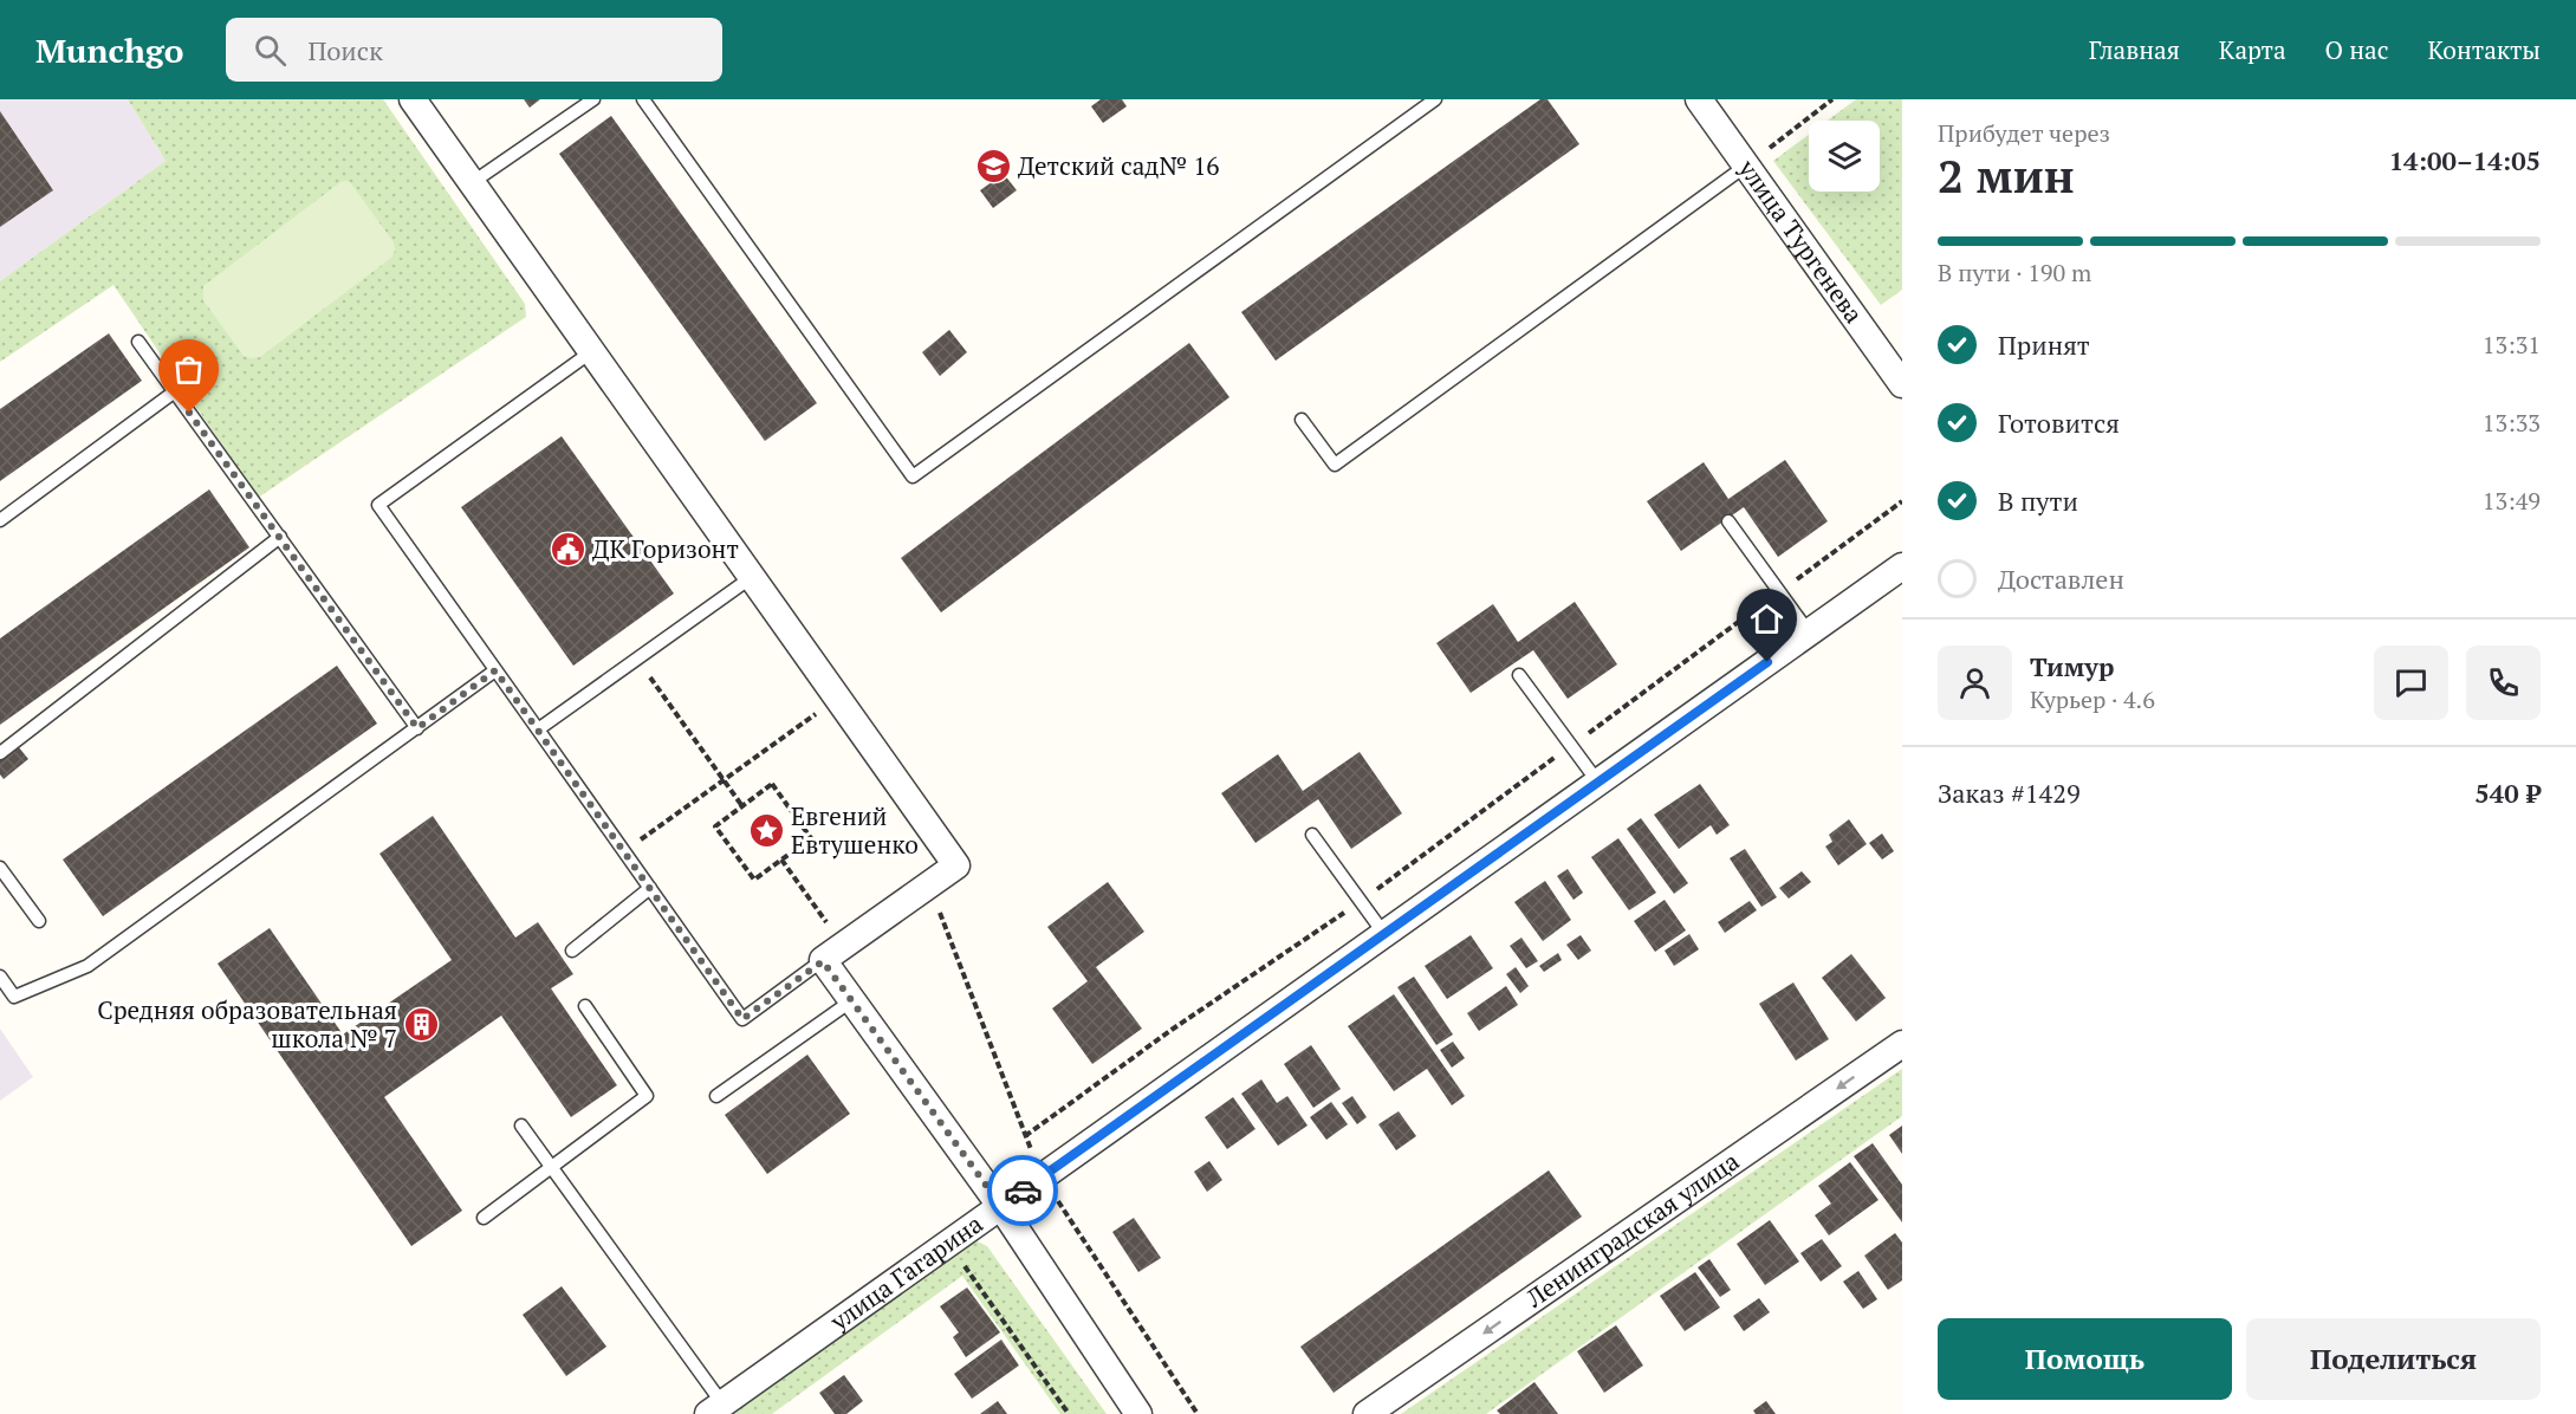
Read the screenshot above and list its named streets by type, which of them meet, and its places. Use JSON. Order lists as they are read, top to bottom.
{
  "streets": {
    "street": ["улица Тургенева", "Ленинградская улица", "улица Гагарина"]
  },
  "one_way": ["Ленинградская улица"],
  "places": {
    "school or university": ["Детский сад№ 16"],
    "public building": ["ДК Горизонт"],
    "place": ["Евгений Евтушенко"],
    "building": ["Средняя образовательная школа № 7"]
  },
  "page": {
    "header": "Munchgo",
    "search": "Поиск",
    "nav": [
      "Главная",
      "Карта",
      "О нас",
      "Контакты"
    ],
    "heading": ["2 мин", "Прибудет через", "14:00–14:05"],
    "panel": [
      "Тимур",
      "Курьер · 4.6",
      "Заказ #1429",
      "540 ₽"
    ],
    "bar": "В пути · 190 m",
    "list": [
      ["Принят", "13:31"],
      ["Готовится", "13:33"],
      ["В пути", "13:49"],
      "Доставлен"
    ],
    "buttons": ["Помощь", "Поделиться"]
  }
}
